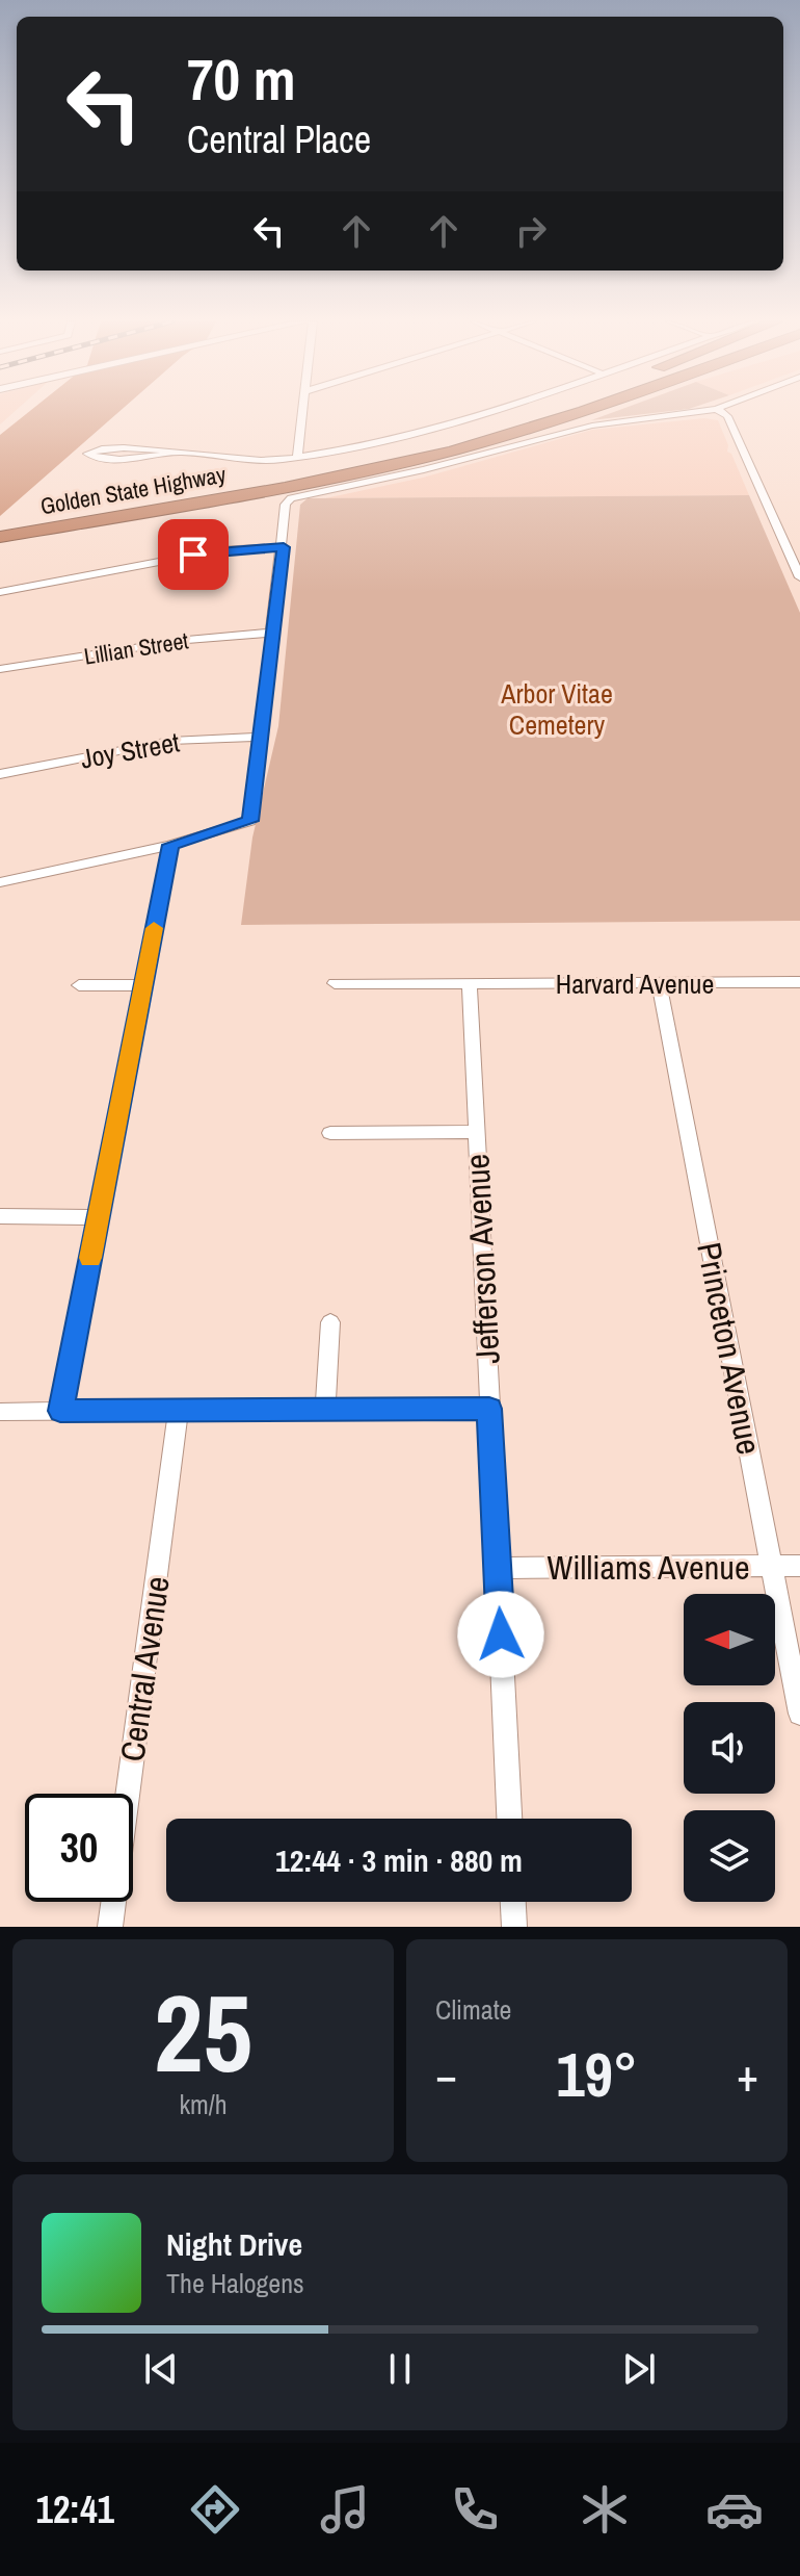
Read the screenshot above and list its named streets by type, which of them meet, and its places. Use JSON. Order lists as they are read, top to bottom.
{
  "streets": {
    "highway": ["Golden State Highway"],
    "street": [
      "Lillian Street",
      "Joy Street",
      "Harvard Avenue",
      "Jefferson Avenue",
      "Princeton Avenue",
      "Williams Avenue",
      "Central Avenue"
    ]
  },
  "crossings": [
    ["Harvard Avenue", "Jefferson Avenue"],
    ["Harvard Avenue", "Princeton Avenue"],
    ["Jefferson Avenue", "Williams Avenue"],
    ["Princeton Avenue", "Williams Avenue"]
  ],
  "parks": ["Arbor Vitae Cemetery"],
  "north": "left",
  "page": {
    "turn": ["70 m", "Central Place"],
    "limit": "30",
    "trip": "12:44 · 3 min · 880 m",
    "tile": [
      ["25", "km/h"],
      "Climate"
    ],
    "heat": ["−", "19°", "+"],
    "song": ["Night Drive", "The Halogens"],
    "tabs": "12:41"
  }
}
